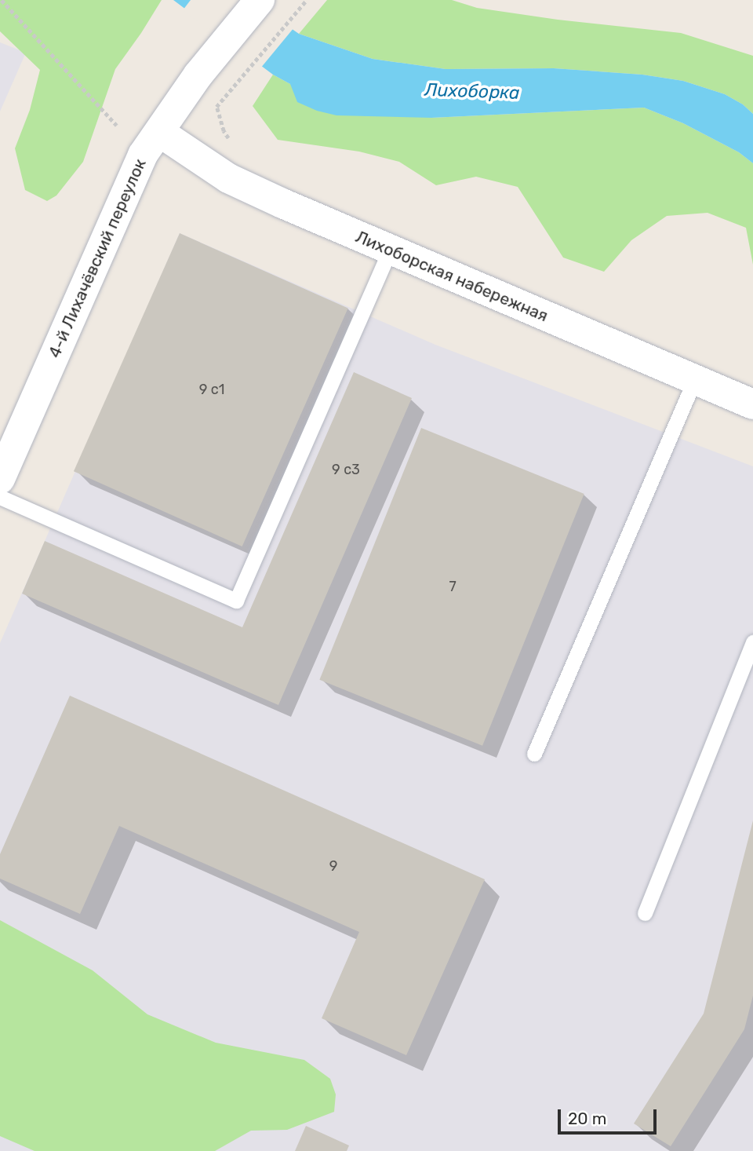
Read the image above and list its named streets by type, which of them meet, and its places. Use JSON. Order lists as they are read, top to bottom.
{
  "streets": {
    "street": ["4-й Лихачёвский переулок", "Лихоборская набережная"]
  },
  "crossings": [
    ["4-й Лихачёвский переулок", "Лихоборская набережная"]
  ],
  "water": ["Лихоборка"],
  "house_numbers": [
    "9 с1",
    "9 с3",
    "7",
    "9"
  ],
  "scale_bar": "20 m"
}
